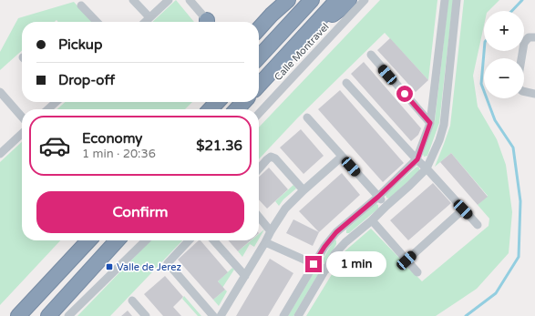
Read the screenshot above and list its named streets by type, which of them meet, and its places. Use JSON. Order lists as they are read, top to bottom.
{
  "streets": {
    "street": ["Calle Montravel"]
  },
  "places": {
    "transit": ["Valle de Jerez"]
  },
  "page": {
    "map_buttons": ["+", "−"],
    "banner": ["Pickup", "Drop-off"],
    "list": [
      {
        "name": "Economy",
        "note": "1 min · 20:36",
        "value": "$21.36"
      }
    ],
    "buttons": "Confirm",
    "bubble": "1 min"
  }
}
